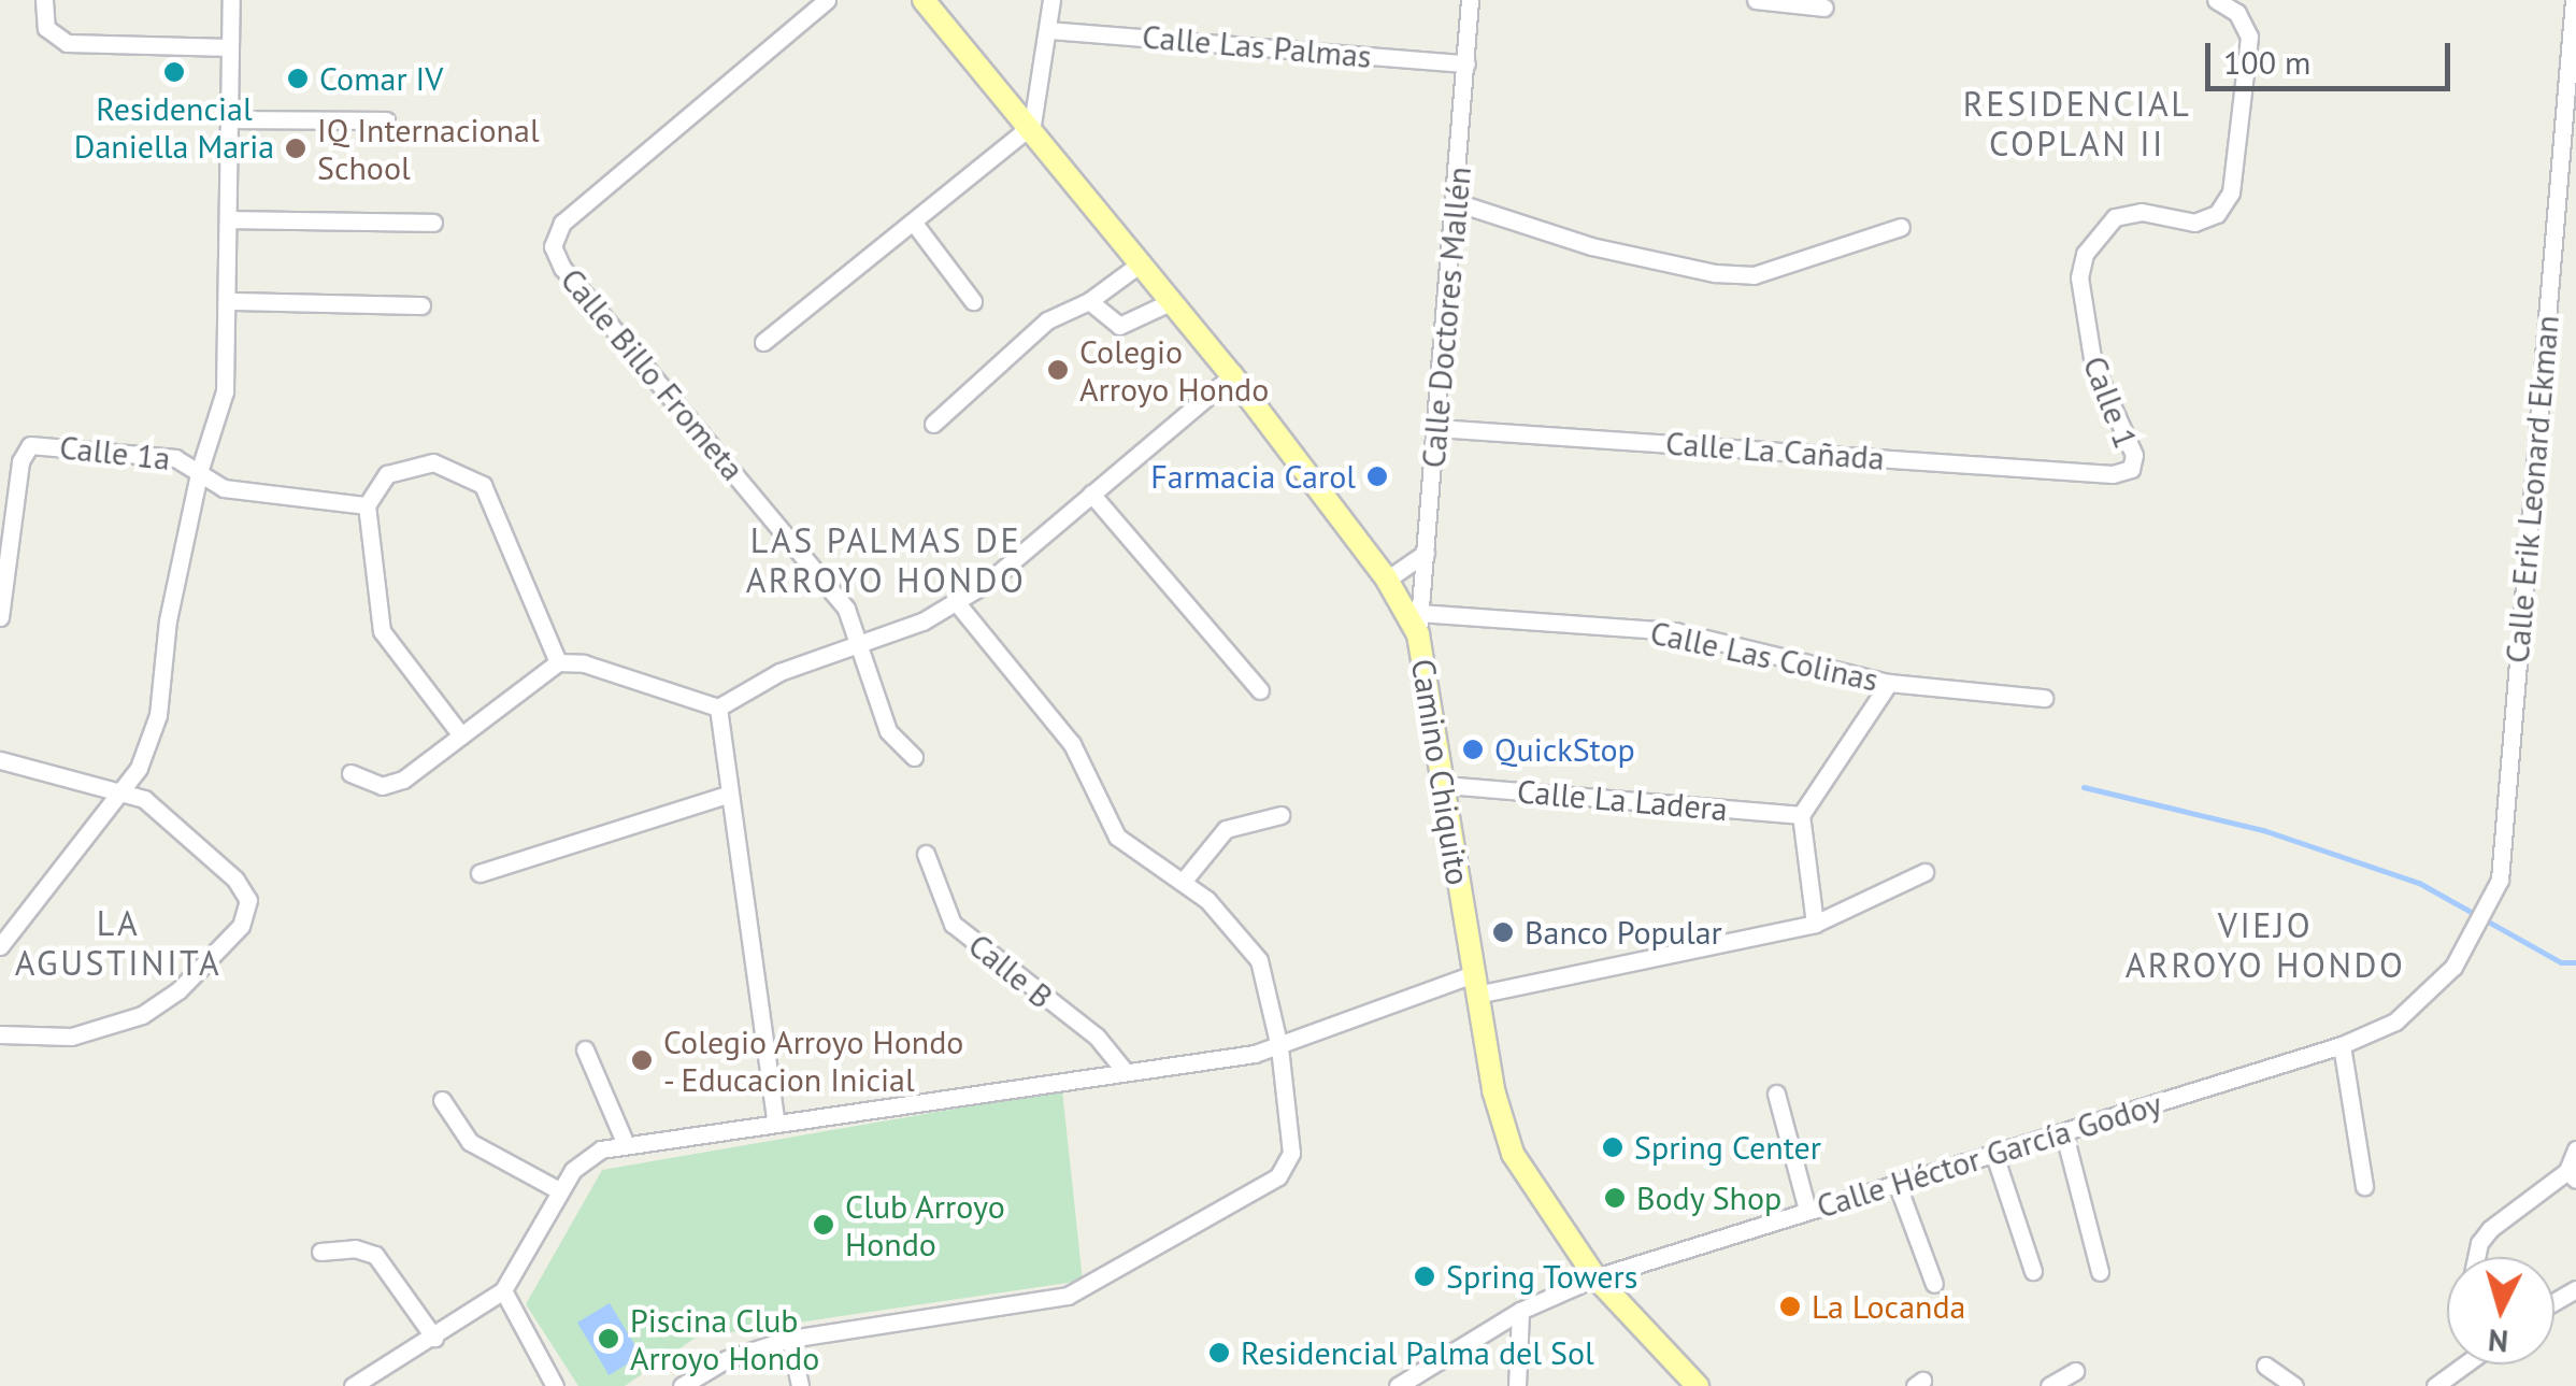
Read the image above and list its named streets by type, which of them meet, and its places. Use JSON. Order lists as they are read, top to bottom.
{
  "streets": {
    "main road": ["Camino Chiquito"],
    "street": [
      "Calle Las Palmas",
      "Calle Doctores Mallén",
      "Calle Billo Frometa",
      "Calle 1",
      "Calle La Cañada",
      "Calle 1a",
      "Calle Erik Leonard Ekman",
      "Calle Las Colinas",
      "Calle La Ladera",
      "Calle B",
      "Calle Héctor García Godoy"
    ]
  },
  "crossings": [
    ["Calle Las Palmas", "Calle Doctores Mallén"],
    ["Calle Doctores Mallén", "Calle La Cañada"],
    ["Calle Doctores Mallén", "Calle Las Colinas"],
    ["Calle Doctores Mallén", "Camino Chiquito"],
    ["Calle 1", "Calle La Cañada"],
    ["Calle Erik Leonard Ekman", "Calle Héctor García Godoy"],
    ["Calle Las Colinas", "Camino Chiquito"],
    ["Camino Chiquito", "Calle La Ladera"],
    ["Camino Chiquito", "Calle Héctor García Godoy"]
  ],
  "districts": [
    "RESIDENCIAL COPLAN II",
    "LAS PALMAS DE ARROYO HONDO",
    "LA AGUSTINITA",
    "VIEJO ARROYO HONDO"
  ],
  "places": [
    "Residencial Daniella Maria",
    "Comar IV",
    "IQ Internacional School",
    "Colegio Arroyo Hondo",
    "Farmacia Carol",
    "QuickStop",
    "Banco Popular",
    "Colegio Arroyo Hondo - Educacion Inicial",
    "Spring Center",
    "Body Shop",
    "Club Arroyo Hondo",
    "Spring Towers",
    "La Locanda",
    "Piscina Club Arroyo Hondo",
    "Residencial Palma del Sol"
  ],
  "scale_bar": "100 m",
  "north": "bottom"
}
